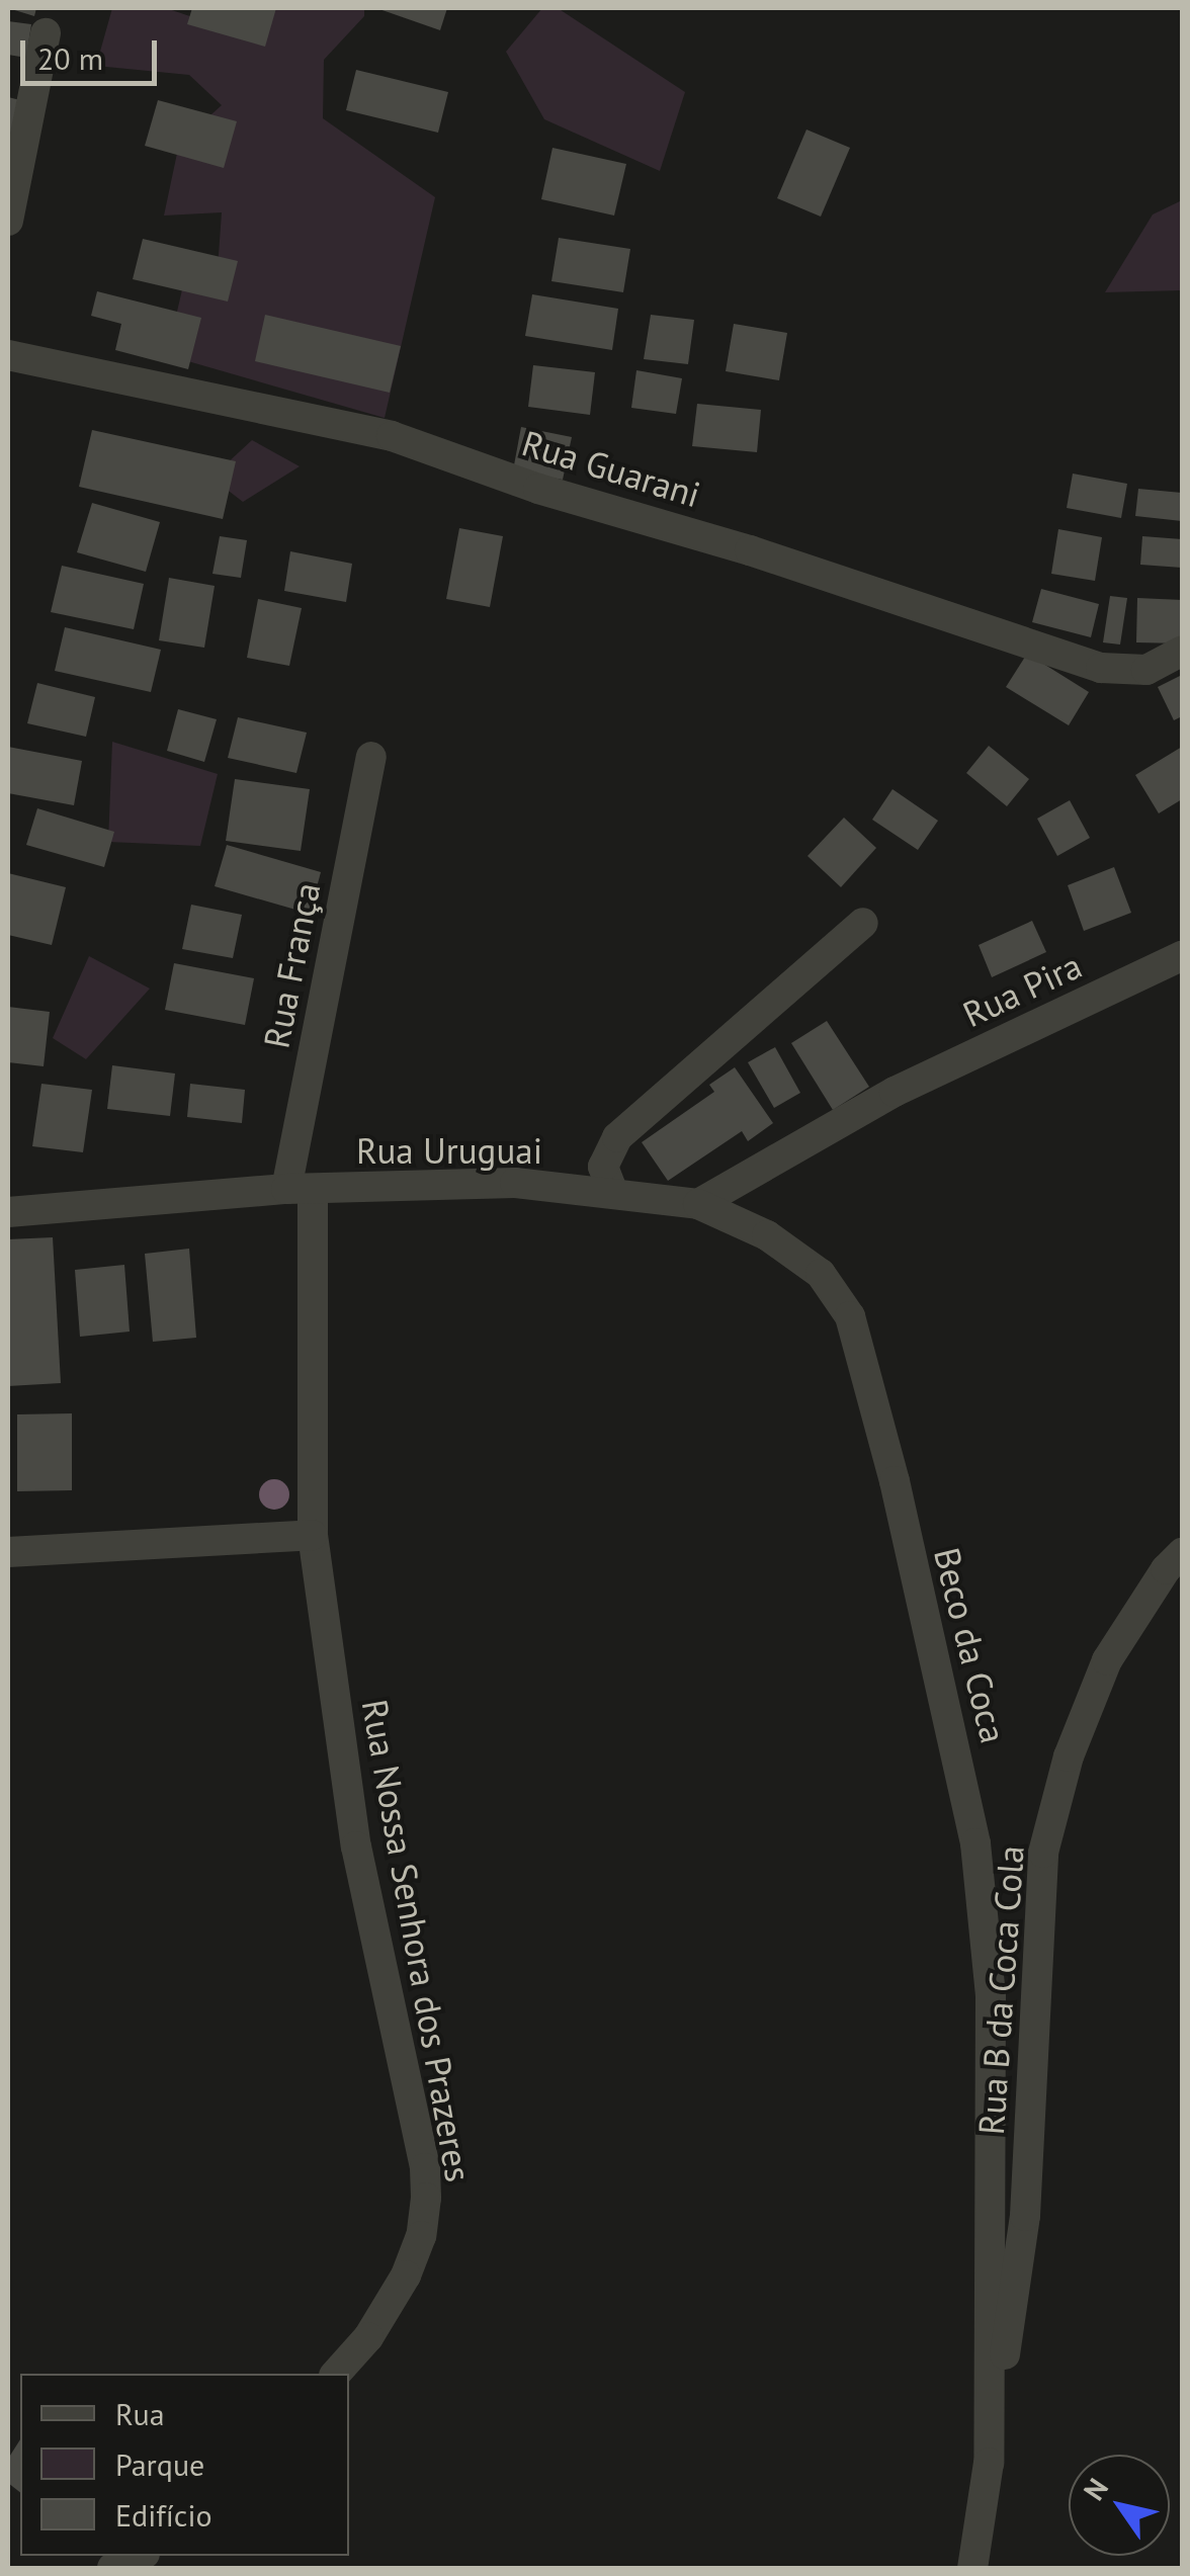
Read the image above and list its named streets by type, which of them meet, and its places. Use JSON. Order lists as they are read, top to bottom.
{
  "streets": {
    "street": [
      "Rua Guarani",
      "Rua França",
      "Rua Pira",
      "Rua Uruguai",
      "Beco da Coca",
      "Rua Nossa Senhora dos Prazeres",
      "Rua B da Coca Cola"
    ]
  },
  "crossings": [
    ["Rua França", "Rua Uruguai"],
    ["Rua França", "Rua Nossa Senhora dos Prazeres"],
    ["Rua Pira", "Rua Uruguai"],
    ["Rua Uruguai", "Beco da Coca"],
    ["Rua Uruguai", "Rua Nossa Senhora dos Prazeres"],
    ["Beco da Coca", "Rua B da Coca Cola"]
  ],
  "legend": ["Rua", "Parque", "Edifício"],
  "scale_bar": "20 m",
  "north": "top left"
}
